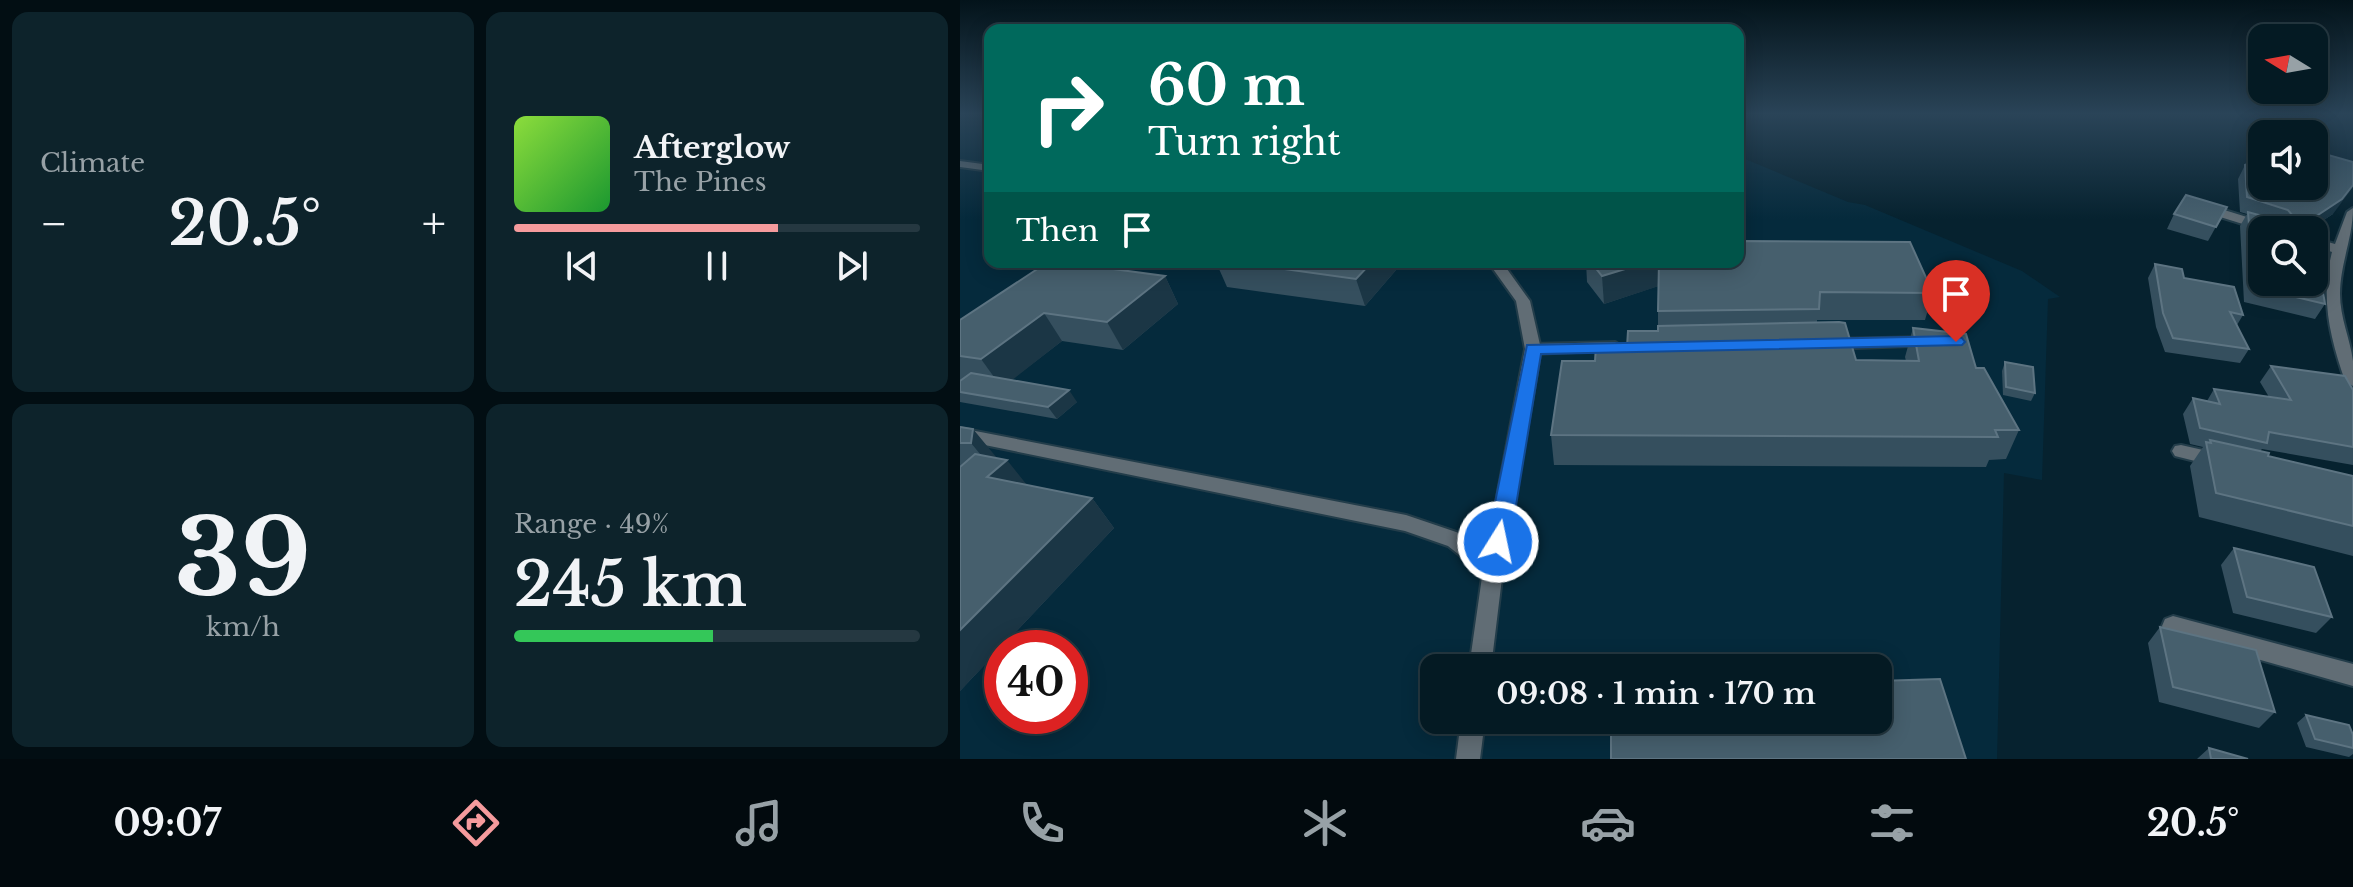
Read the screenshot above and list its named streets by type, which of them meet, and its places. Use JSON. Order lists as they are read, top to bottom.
{
  "north": "left",
  "page": {
    "tile": [
      "Climate",
      ["39", "km/h"],
      ["Range · 49%", "245 km"]
    ],
    "turn": ["60 m", "Turn right"],
    "song": ["Afterglow", "The Pines"],
    "heat": ["−", "20.5°", "+"],
    "then": "Then",
    "limit": "40",
    "trip": "09:08 · 1 min · 170 m",
    "tabs": ["09:07", "20.5°"]
  }
}
